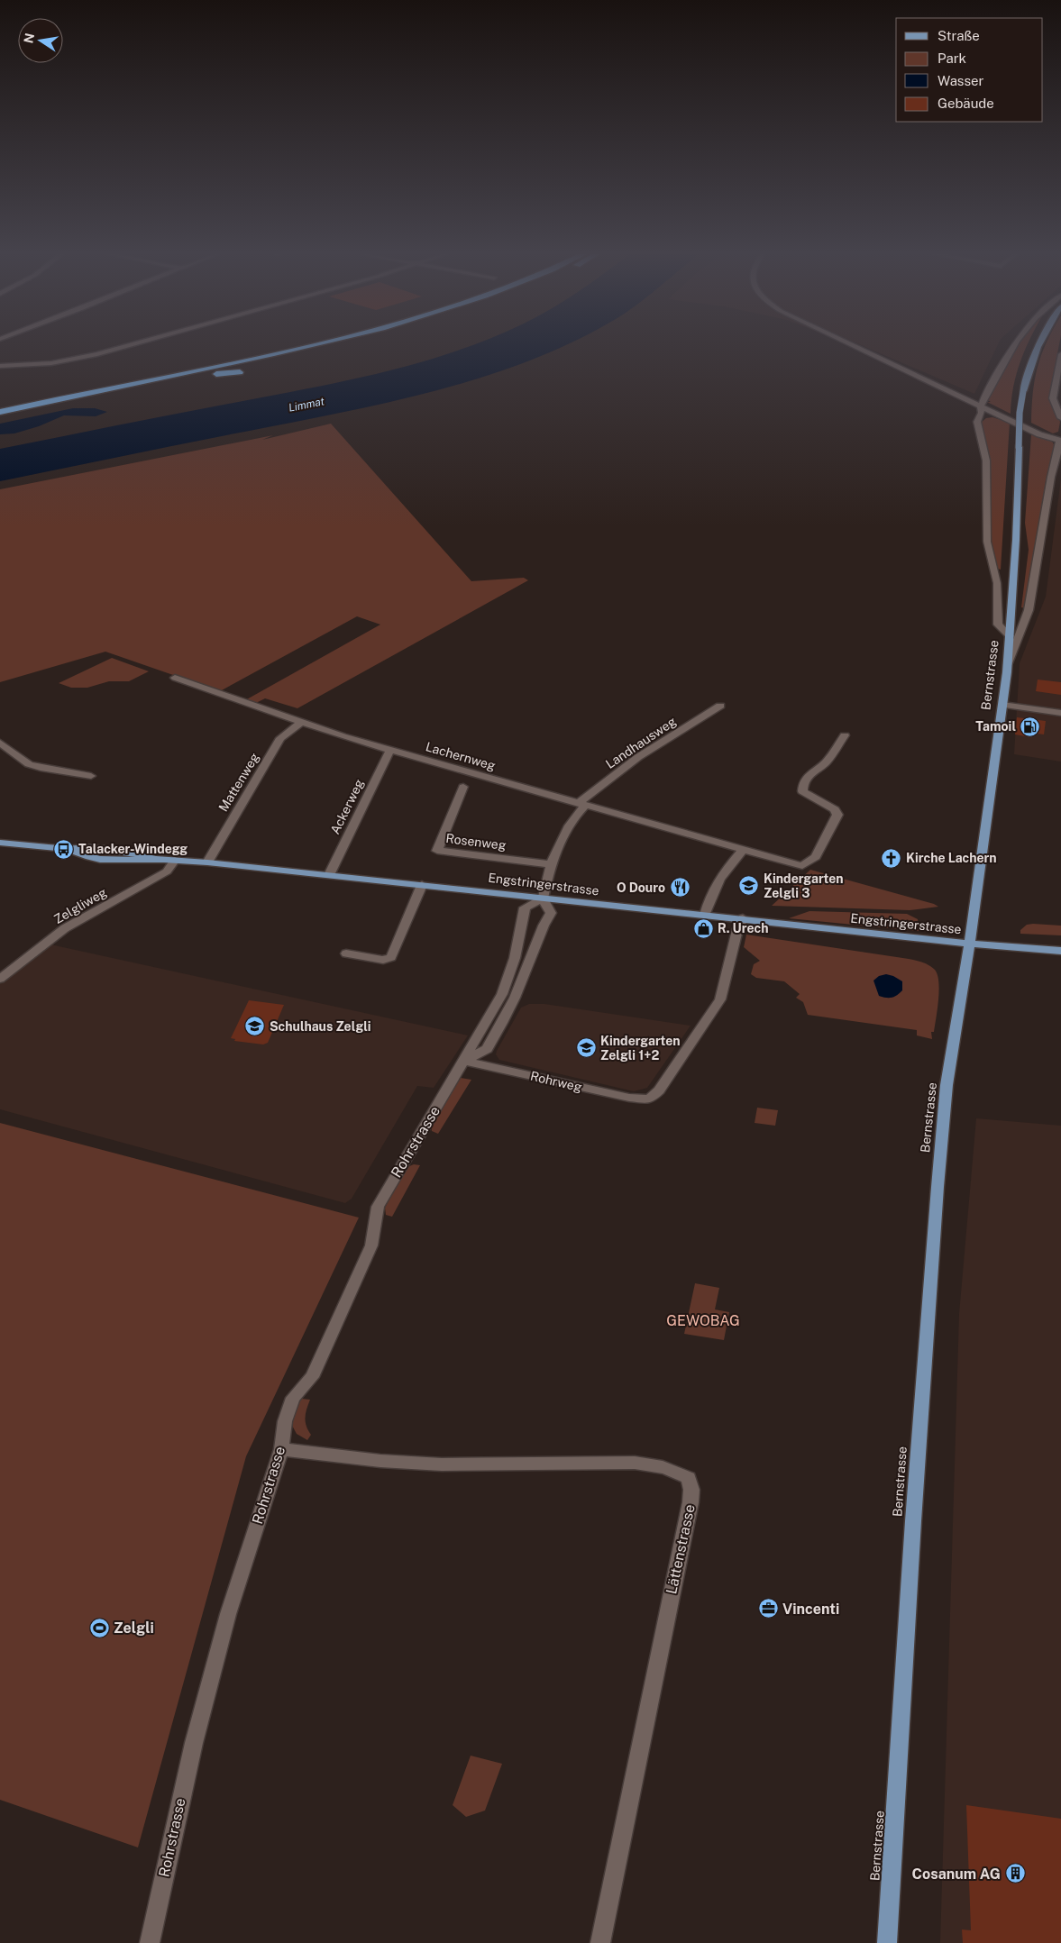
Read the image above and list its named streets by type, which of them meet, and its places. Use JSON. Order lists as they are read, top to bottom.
{
  "streets": {
    "main road": ["Bernstrasse", "Engstringerstrasse"],
    "street": [
      "Landhausweg",
      "Lachernweg",
      "Mattenweg",
      "Ackerweg",
      "Rosenweg",
      "Zelgliweg",
      "Rohrweg",
      "Rohrstrasse",
      "Lättenstrasse"
    ]
  },
  "crossings": [
    ["Bernstrasse", "Engstringerstrasse"],
    ["Landhausweg", "Lachernweg"],
    ["Landhausweg", "Rosenweg"],
    ["Landhausweg", "Engstringerstrasse"],
    ["Landhausweg", "Rohrstrasse"],
    ["Lachernweg", "Mattenweg"],
    ["Lachernweg", "Ackerweg"],
    ["Mattenweg", "Engstringerstrasse"],
    ["Ackerweg", "Engstringerstrasse"],
    ["Engstringerstrasse", "Zelgliweg"],
    ["Engstringerstrasse", "Rohrweg"],
    ["Engstringerstrasse", "Rohrstrasse"],
    ["Rohrweg", "Rohrstrasse"],
    ["Rohrstrasse", "Lättenstrasse"]
  ],
  "water": ["Limmat"],
  "parks": ["GEWOBAG"],
  "places": {
    "fuel station": ["Tamoil"],
    "bus stop": ["Talacker-Windegg"],
    "church": ["Kirche Lachern"],
    "school or university": ["Kindergarten Zelgli 3", "Schulhaus Zelgli", "Kindergarten Zelgli 1+2"],
    "restaurant": ["O Douro"],
    "shop": ["R. Urech"],
    "office": ["Vincenti"],
    "sports": ["Zelgli"],
    "building": ["Cosanum AG"]
  },
  "legend": [
    "Straße",
    "Park",
    "Wasser",
    "Gebäude"
  ],
  "north": "left"
}
